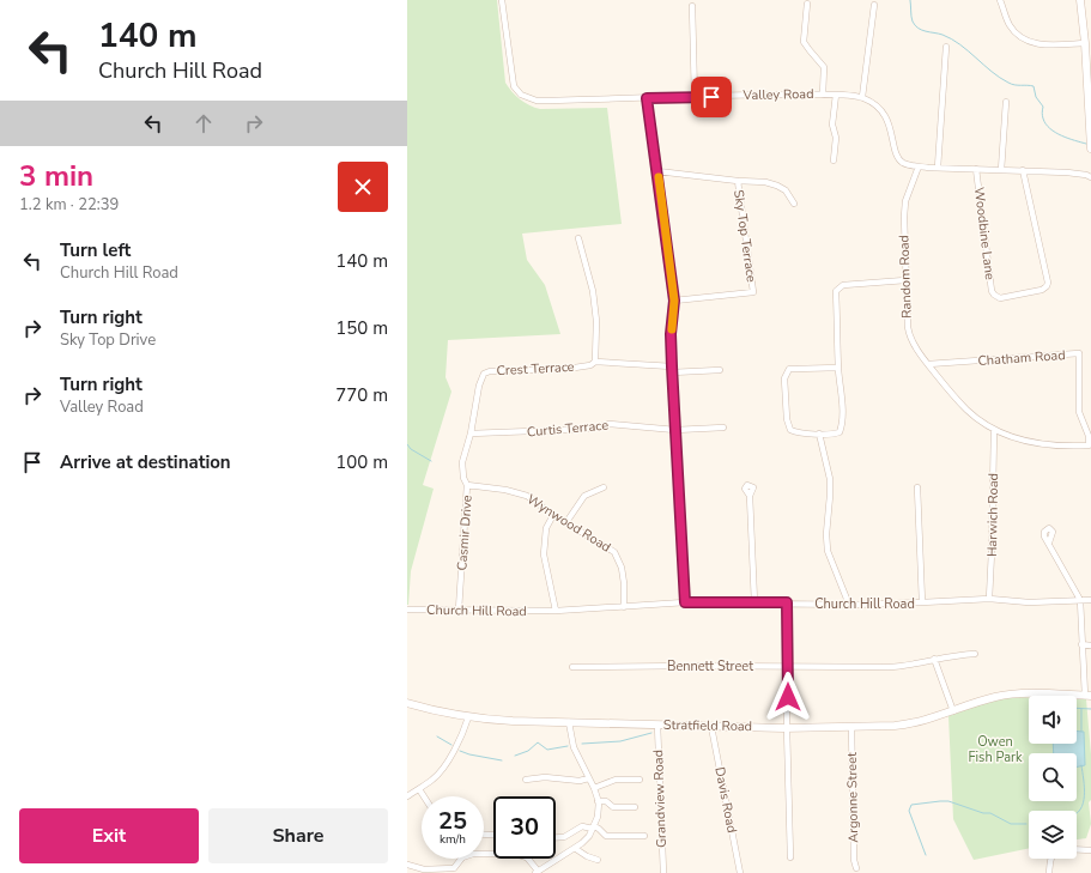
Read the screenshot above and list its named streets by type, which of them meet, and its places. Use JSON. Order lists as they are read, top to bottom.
{
  "streets": {
    "main road": ["Stratfield Road"],
    "street": [
      "Valley Road",
      "Woodbine Lane",
      "Sky Top Terrace",
      "Random Road",
      "Chatham Road",
      "Crest Terrace",
      "Curtis Terrace",
      "Harwich Road",
      "Wynwood Road",
      "Casmir Drive",
      "Church Hill Road",
      "Bennett Street",
      "Argonne Street",
      "Grandview Road",
      "Davis Road"
    ]
  },
  "crossings": [
    ["Valley Road", "Woodbine Lane"],
    ["Valley Road", "Random Road"],
    ["Random Road", "Chatham Road"],
    ["Random Road", "Harwich Road"],
    ["Crest Terrace", "Casmir Drive"],
    ["Curtis Terrace", "Casmir Drive"],
    ["Harwich Road", "Church Hill Road"],
    ["Wynwood Road", "Casmir Drive"],
    ["Wynwood Road", "Church Hill Road"],
    ["Casmir Drive", "Church Hill Road"],
    ["Stratfield Road", "Argonne Street"],
    ["Stratfield Road", "Grandview Road"],
    ["Stratfield Road", "Davis Road"]
  ],
  "parks": ["Owen Fish Park"],
  "page": {
    "turn": ["140 m", "Church Hill Road"],
    "heading": ["3 min", "1.2 km · 22:39"],
    "list": [
      {
        "name": "Turn left",
        "note": "Church Hill Road",
        "value": "140 m"
      },
      {
        "name": "Turn right",
        "note": "Sky Top Drive",
        "value": "150 m"
      },
      {
        "name": "Turn right",
        "note": "Valley Road",
        "value": "770 m"
      },
      {
        "name": "Arrive at destination",
        "value": "100 m"
      }
    ],
    "speed": "25 km/h",
    "limit": "30",
    "buttons": ["Exit", "Share"]
  }
}
